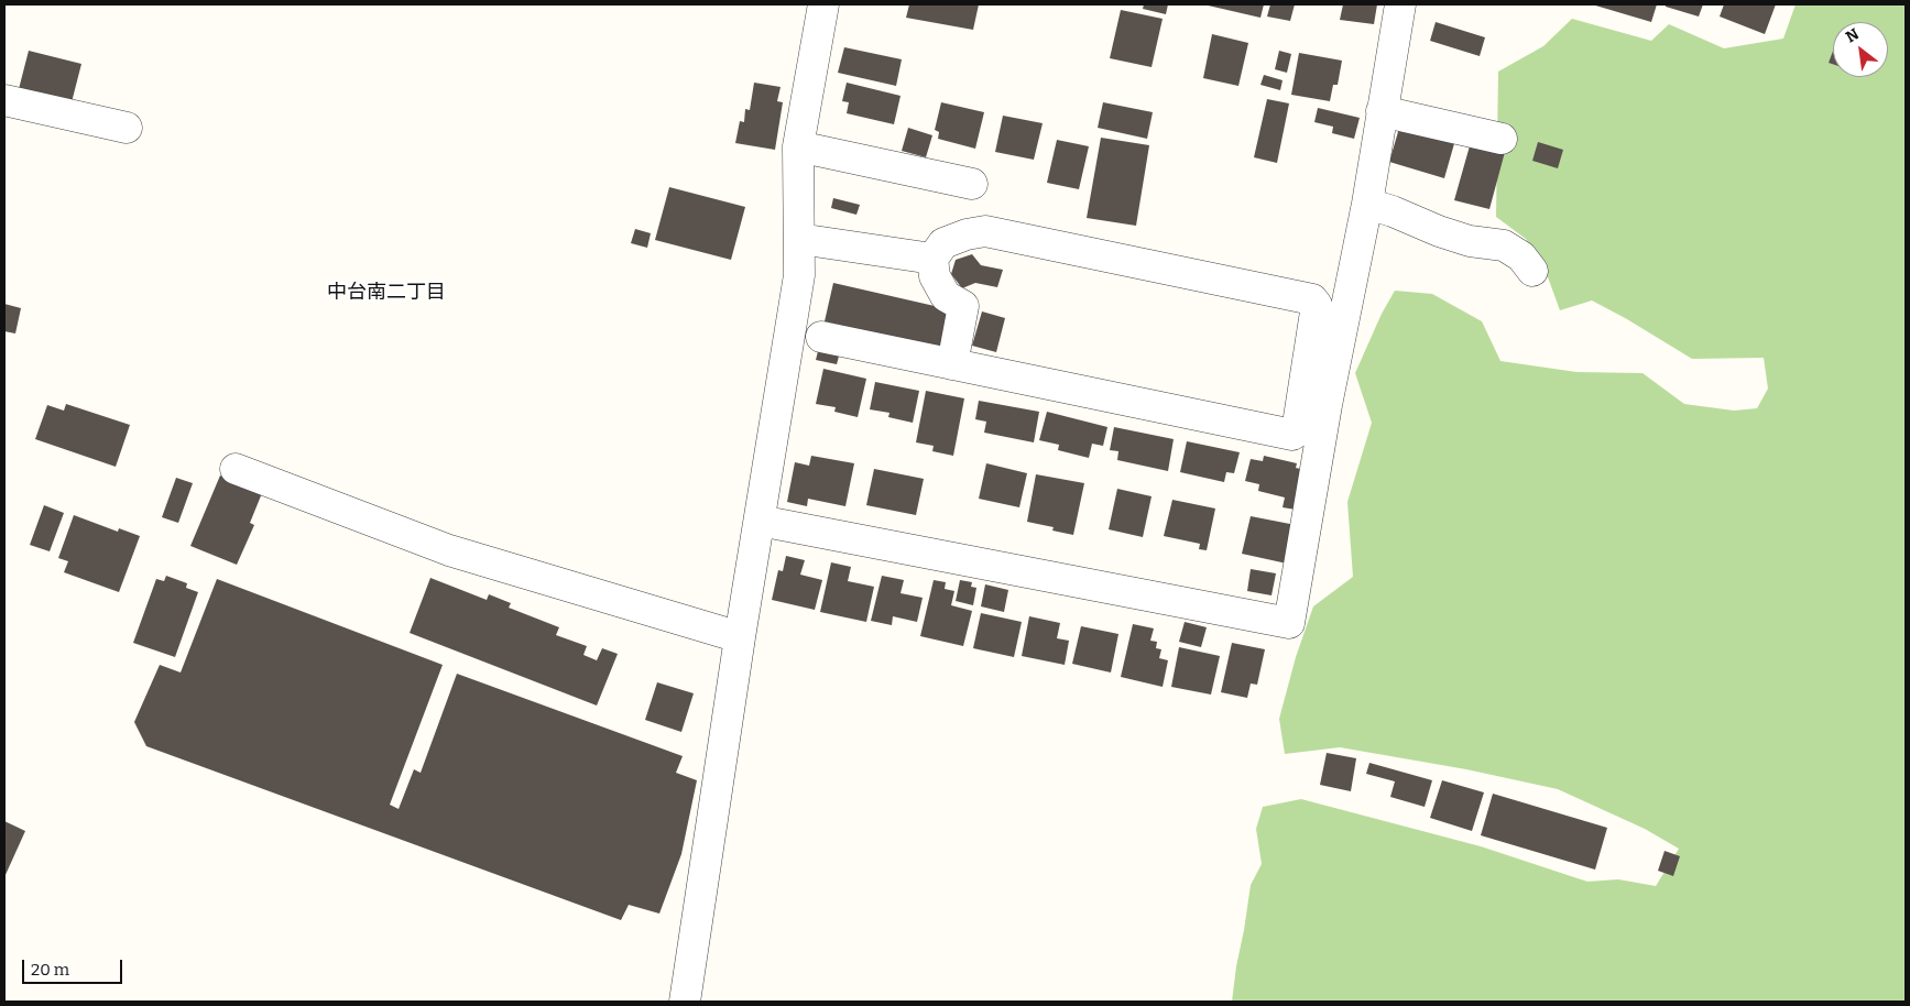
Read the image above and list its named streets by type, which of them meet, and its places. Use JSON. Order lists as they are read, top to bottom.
{
  "districts": ["中台南二丁目"],
  "scale_bar": "20 m",
  "north": "top left"
}
